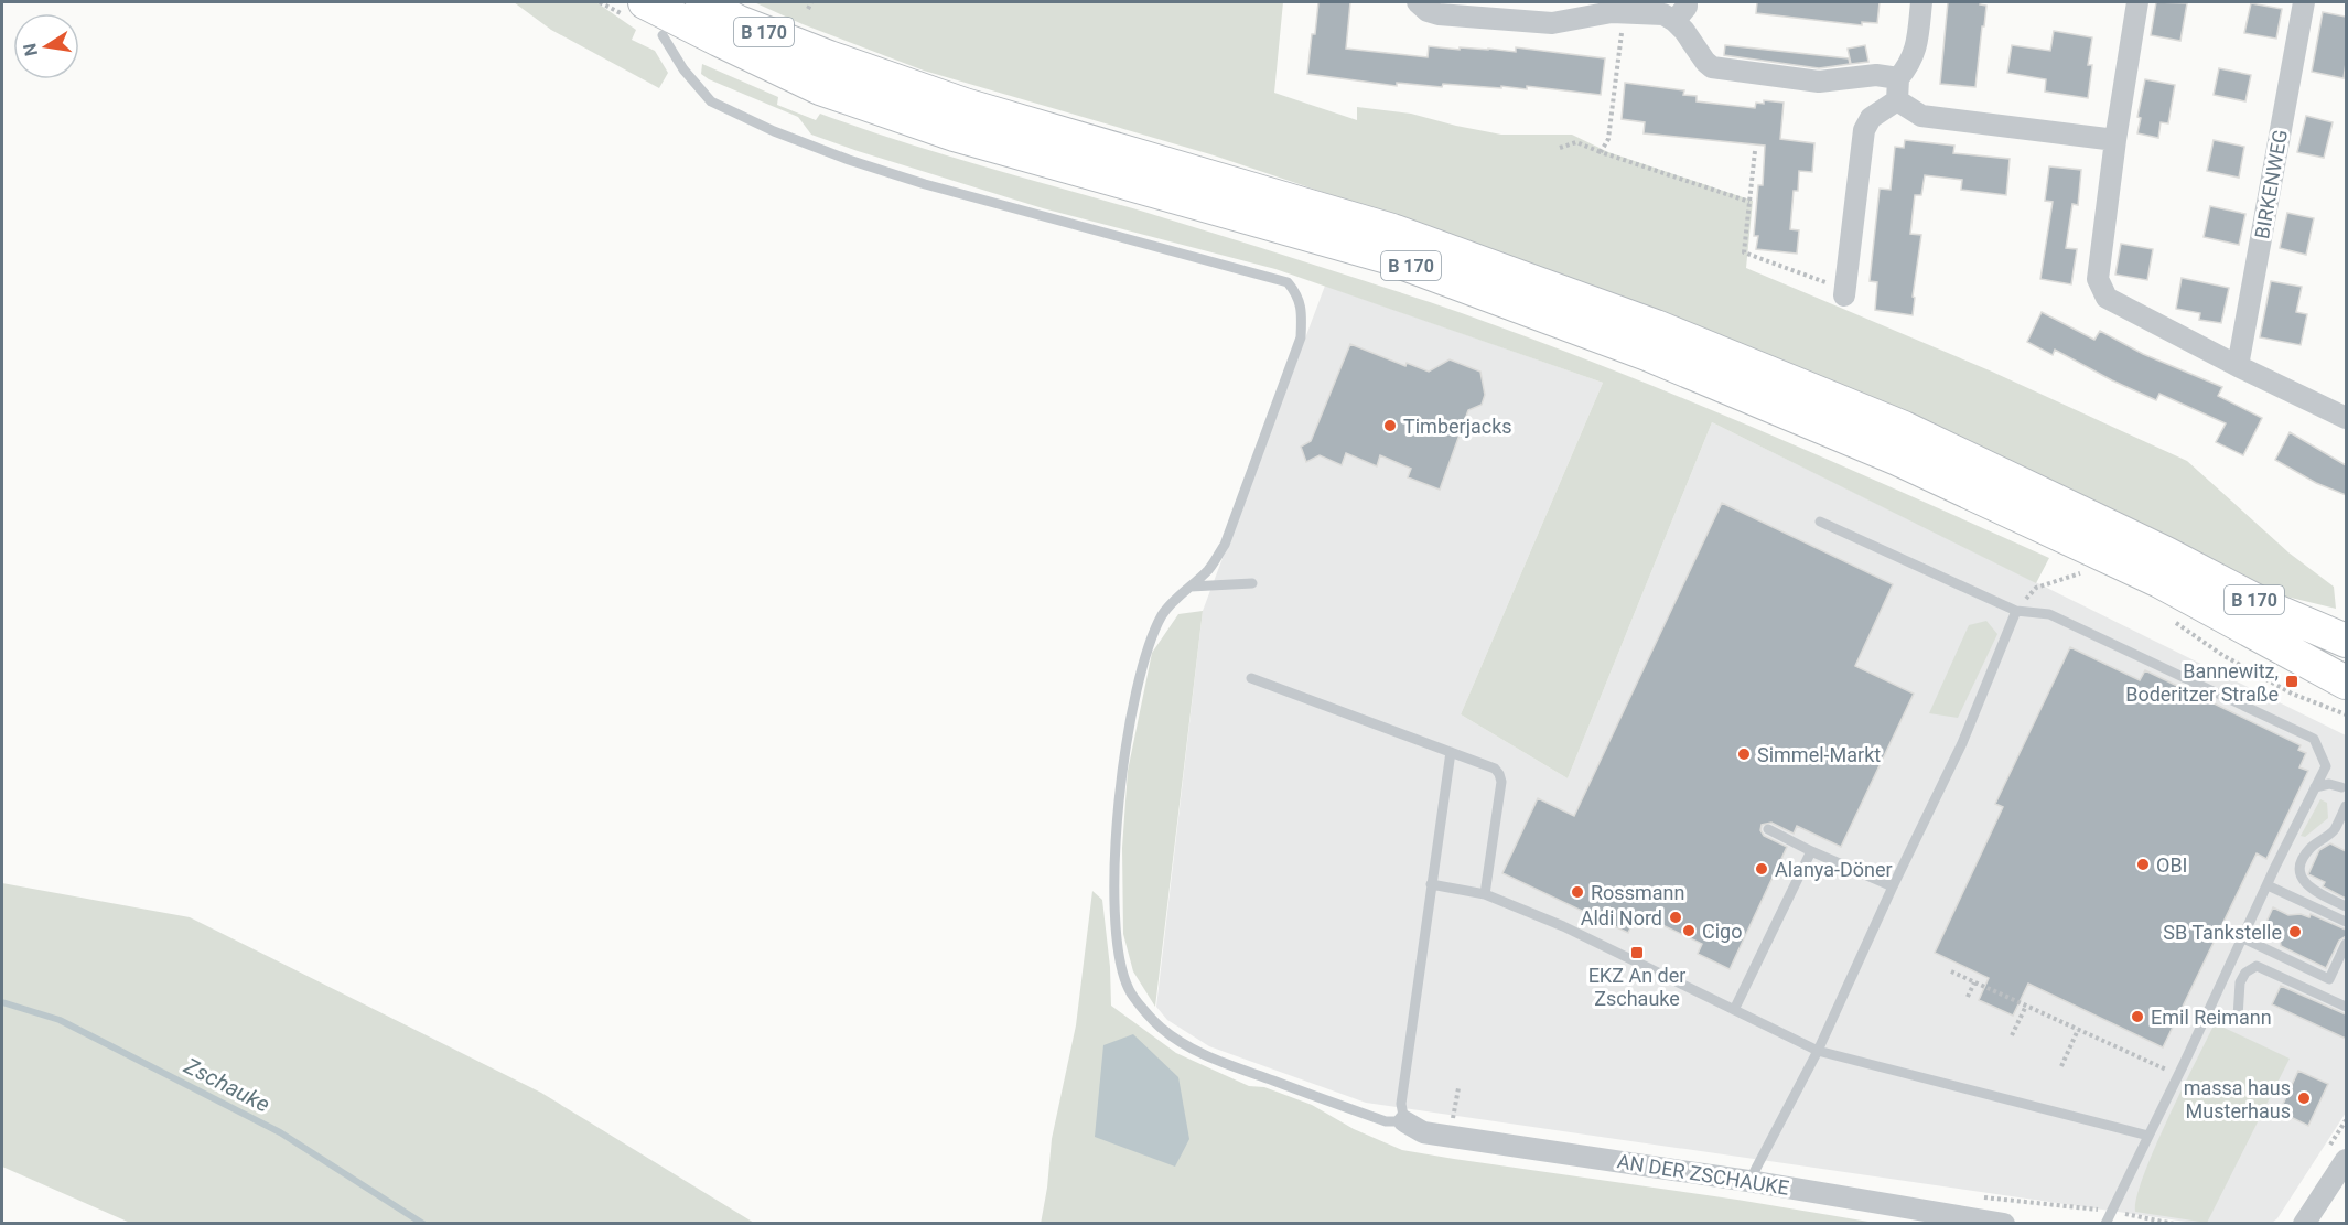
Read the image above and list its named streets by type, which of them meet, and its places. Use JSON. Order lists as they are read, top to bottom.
{
  "streets": {
    "main road": ["B 170"],
    "street": ["BIRKENWEG", "AN DER ZSCHAUKE"]
  },
  "water": ["Zschauke"],
  "places": {
    "other": [
      "Timberjacks",
      "Simmel-Markt",
      "OBI",
      "Alanya-Döner",
      "Rossmann",
      "Aldi Nord",
      "Cigo",
      "SB Tankstelle",
      "Emil Reimann",
      "massa haus Musterhaus"
    ],
    "transit": ["Bannewitz, Boderitzer Straße", "EKZ An der Zschauke"]
  },
  "north": "left"
}
